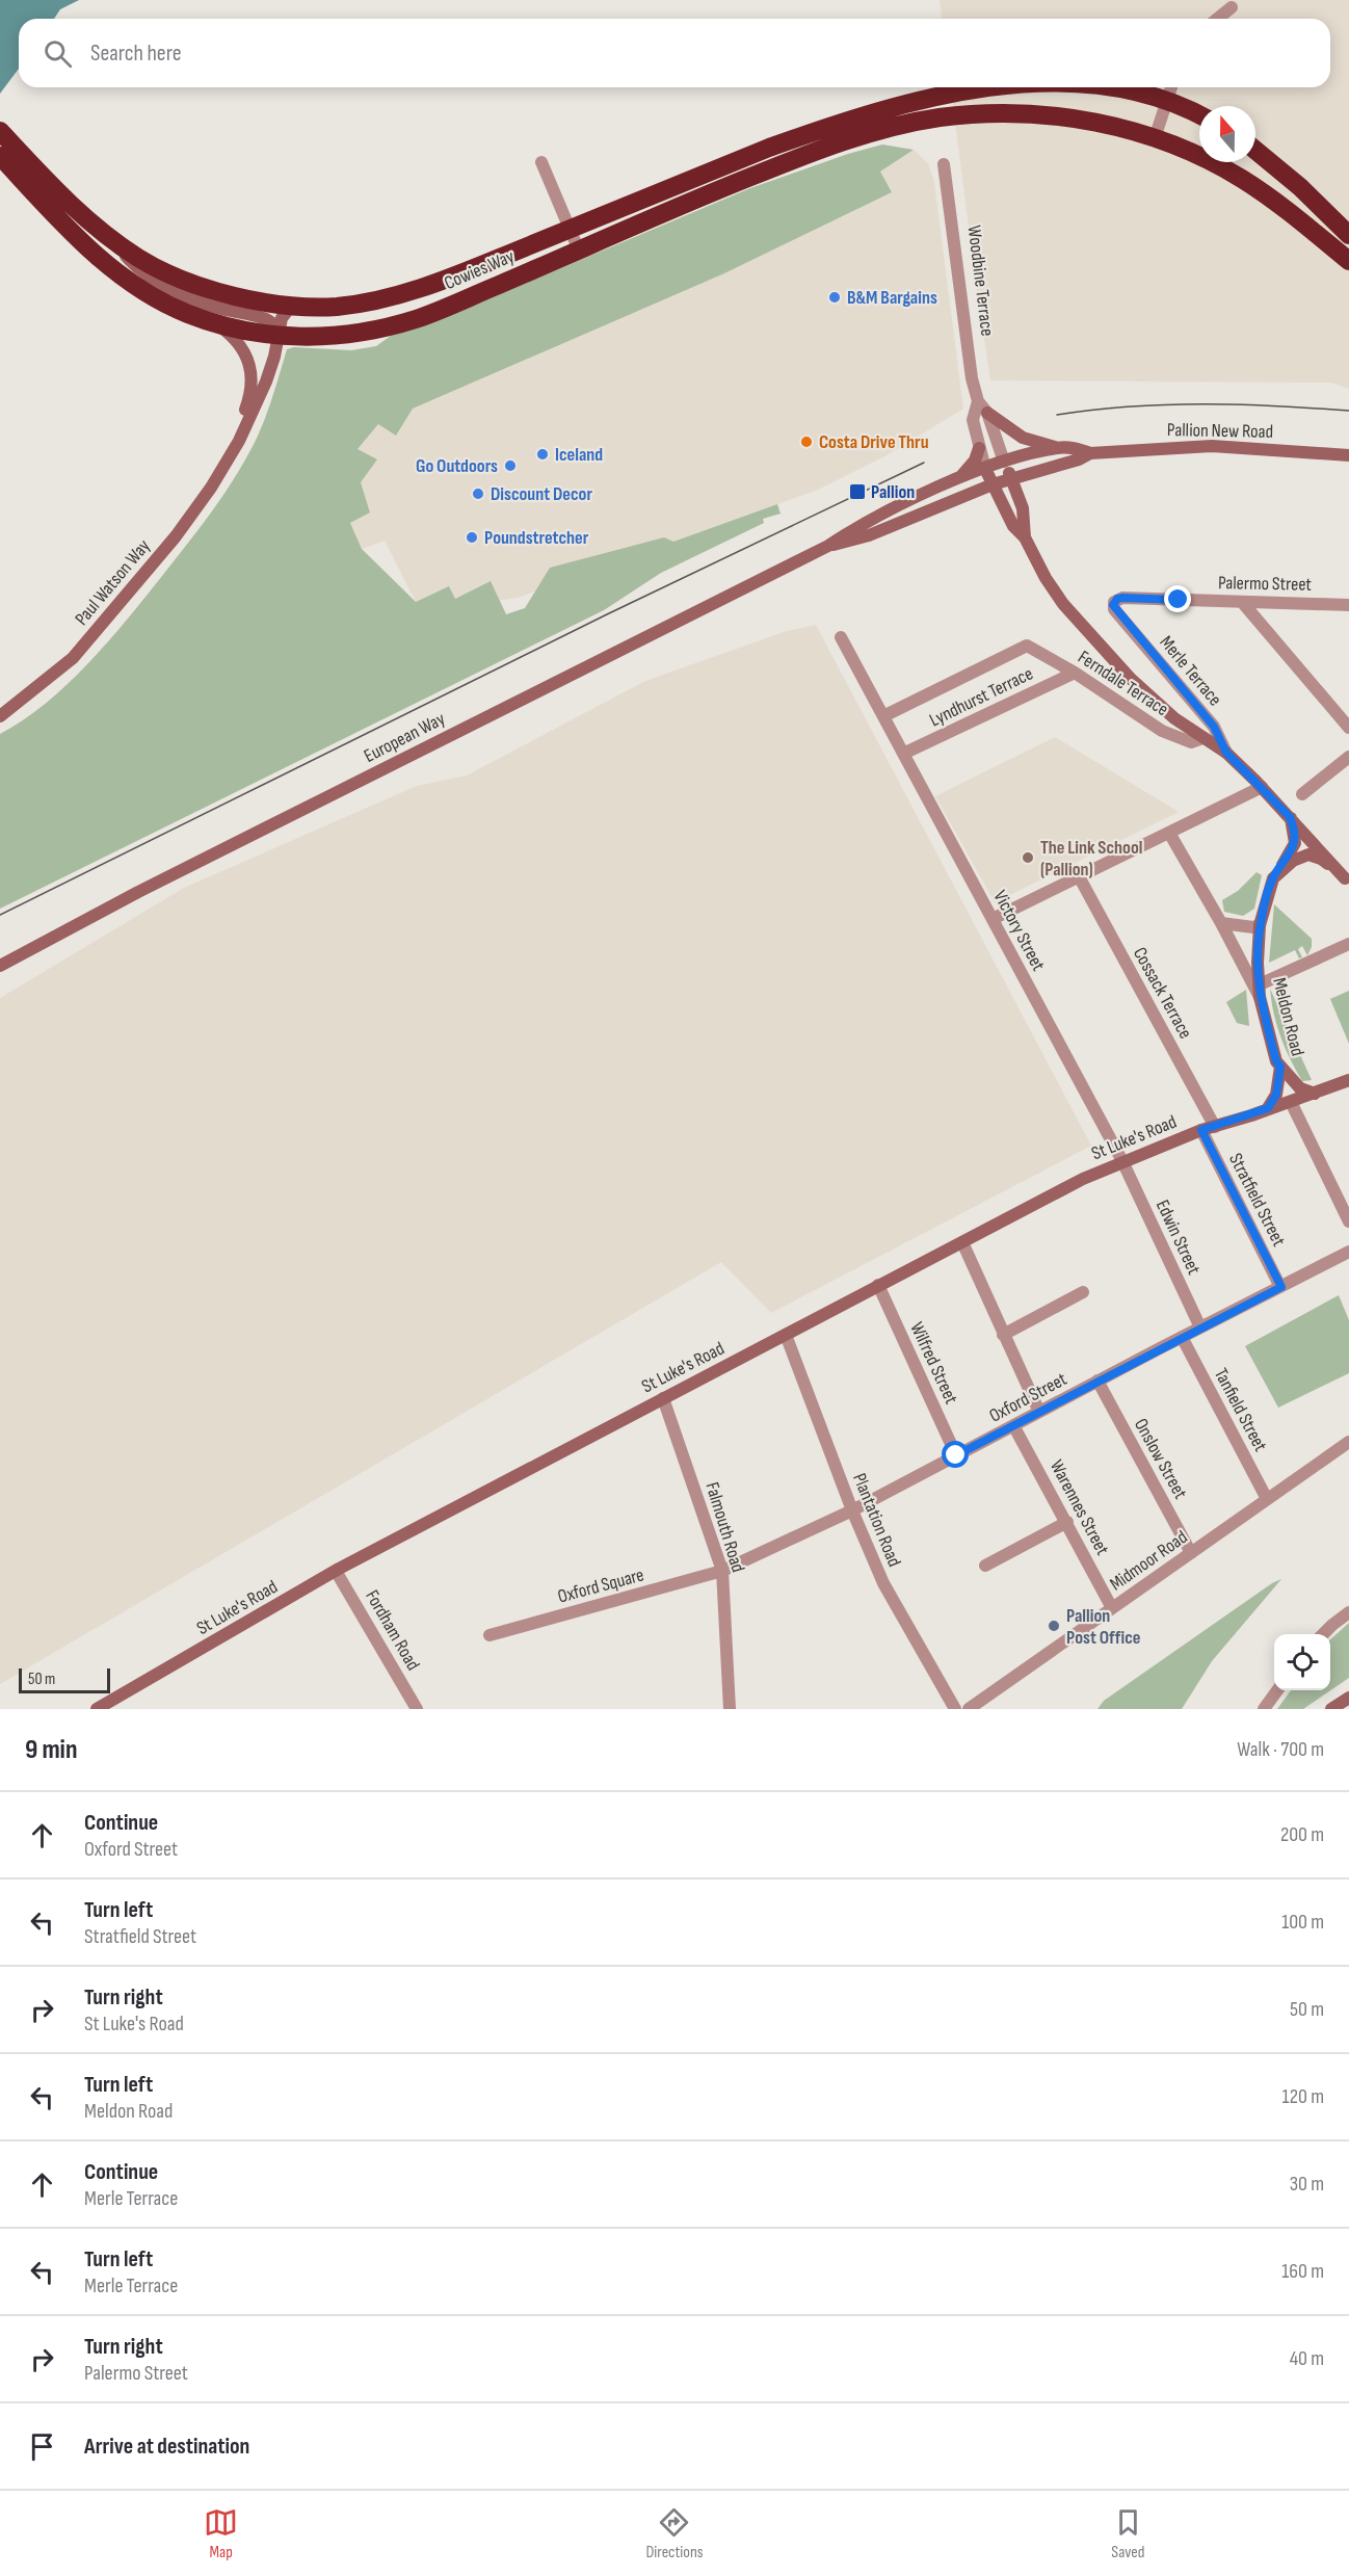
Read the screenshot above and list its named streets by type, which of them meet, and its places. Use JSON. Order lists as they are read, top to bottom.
{
  "streets": {
    "highway": ["Cowies Way"],
    "street": [
      "Woodbine Terrace",
      "Pallion New Road",
      "Paul Watson Way",
      "Palermo Street",
      "Merle Terrace",
      "Ferndale Terrace",
      "Lyndhurst Terrace",
      "European Way",
      "Victory Street",
      "Cossack Terrace",
      "Meldon Road",
      "St Luke's Road",
      "Stratfield Street",
      "Edwin Street",
      "Wilfred Street",
      "Oxford Street",
      "Tanfield Street",
      "Onslow Street",
      "Warennes Street",
      "Plantation Road",
      "Falmouth Road",
      "Midmoor Road",
      "Oxford Square",
      "Fordham Road"
    ]
  },
  "crossings": [
    ["Cowies Way", "Paul Watson Way"],
    ["Woodbine Terrace", "Pallion New Road"],
    ["Woodbine Terrace", "European Way"],
    ["Pallion New Road", "European Way"],
    ["Palermo Street", "Merle Terrace"],
    ["Ferndale Terrace", "Lyndhurst Terrace"],
    ["Ferndale Terrace", "Victory Street"],
    ["Lyndhurst Terrace", "Victory Street"],
    ["Victory Street", "St Luke's Road"],
    ["Victory Street", "Edwin Street"],
    ["Cossack Terrace", "St Luke's Road"],
    ["Meldon Road", "St Luke's Road"],
    ["St Luke's Road", "Stratfield Street"],
    ["St Luke's Road", "Edwin Street"],
    ["St Luke's Road", "Wilfred Street"],
    ["St Luke's Road", "Plantation Road"],
    ["St Luke's Road", "Falmouth Road"],
    ["St Luke's Road", "Fordham Road"],
    ["Stratfield Street", "Oxford Street"],
    ["Edwin Street", "Oxford Street"],
    ["Wilfred Street", "Oxford Street"],
    ["Oxford Street", "Tanfield Street"],
    ["Oxford Street", "Onslow Street"],
    ["Oxford Street", "Warennes Street"],
    ["Oxford Street", "Plantation Road"],
    ["Oxford Street", "Falmouth Road"],
    ["Oxford Street", "Oxford Square"],
    ["Tanfield Street", "Midmoor Road"],
    ["Onslow Street", "Midmoor Road"],
    ["Warennes Street", "Midmoor Road"],
    ["Falmouth Road", "Oxford Square"]
  ],
  "places": {
    "other": [
      "B&M Bargains",
      "Costa Drive Thru",
      "Iceland",
      "Go Outdoors",
      "Discount Decor",
      "Poundstretcher",
      "The Link School (Pallion)",
      "Pallion Post Office"
    ],
    "transit": ["Pallion"]
  },
  "scale_bar": "50 m",
  "north": "top",
  "page": {
    "search": "Search here",
    "scale": "50 m",
    "heading": ["9 min", "Walk · 700 m"],
    "list": [
      ["Continue", "Oxford Street", "200 m"],
      ["Turn left", "Stratfield Street", "100 m"],
      ["Turn right", "St Luke's Road", "50 m"],
      ["Turn left", "Meldon Road", "120 m"],
      ["Continue", "Merle Terrace", "30 m"],
      ["Turn left", "Merle Terrace", "160 m"],
      ["Turn right", "Palermo Street", "40 m"],
      "Arrive at destination"
    ],
    "nav": ["Map", "Directions", "Saved"]
  }
}
